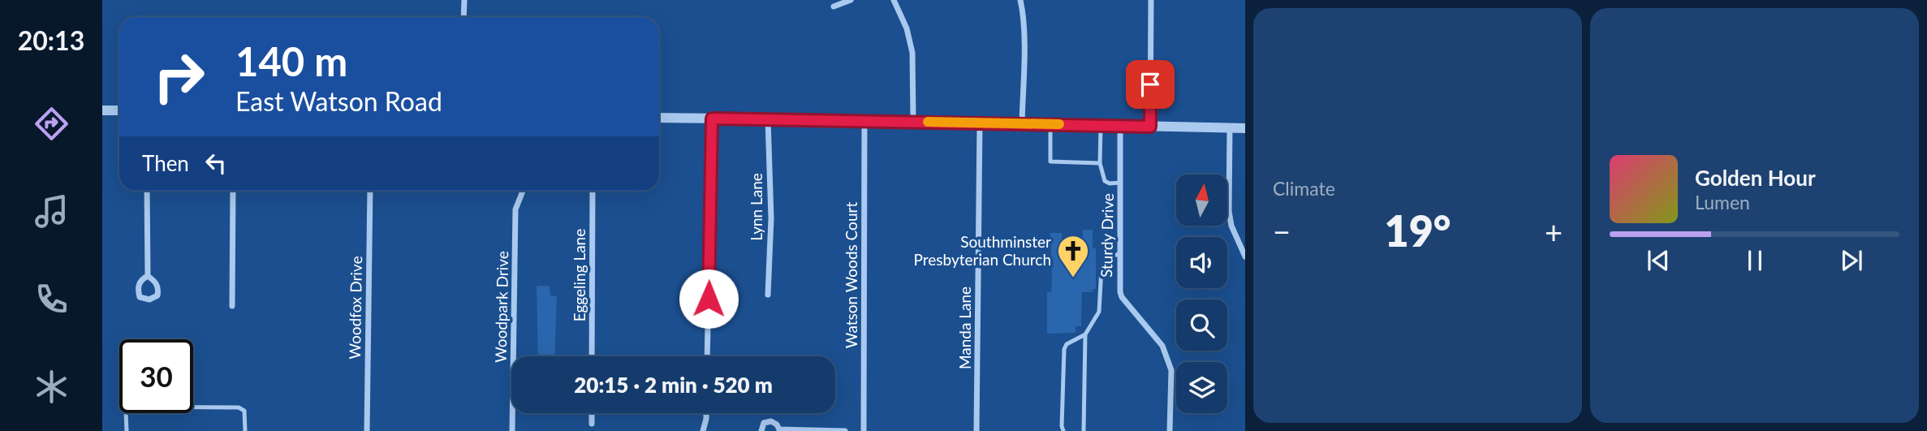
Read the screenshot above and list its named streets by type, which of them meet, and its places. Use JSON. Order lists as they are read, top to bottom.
{
  "streets": {
    "street": [
      "Lynn Lane",
      "Sturdy Drive",
      "Eggeling Lane",
      "Watson Woods Court",
      "Woodpark Drive",
      "Woodfox Drive",
      "Manda Lane"
    ]
  },
  "places": {
    "church": ["Southminster Presbyterian Church"]
  },
  "north": "top",
  "page": {
    "tabs": "20:13",
    "tile": "Climate",
    "turn": ["140 m", "East Watson Road"],
    "then": "Then",
    "song": ["Golden Hour", "Lumen"],
    "heat": ["−", "19°", "+"],
    "limit": "30",
    "trip": "20:15 · 2 min · 520 m"
  }
}
